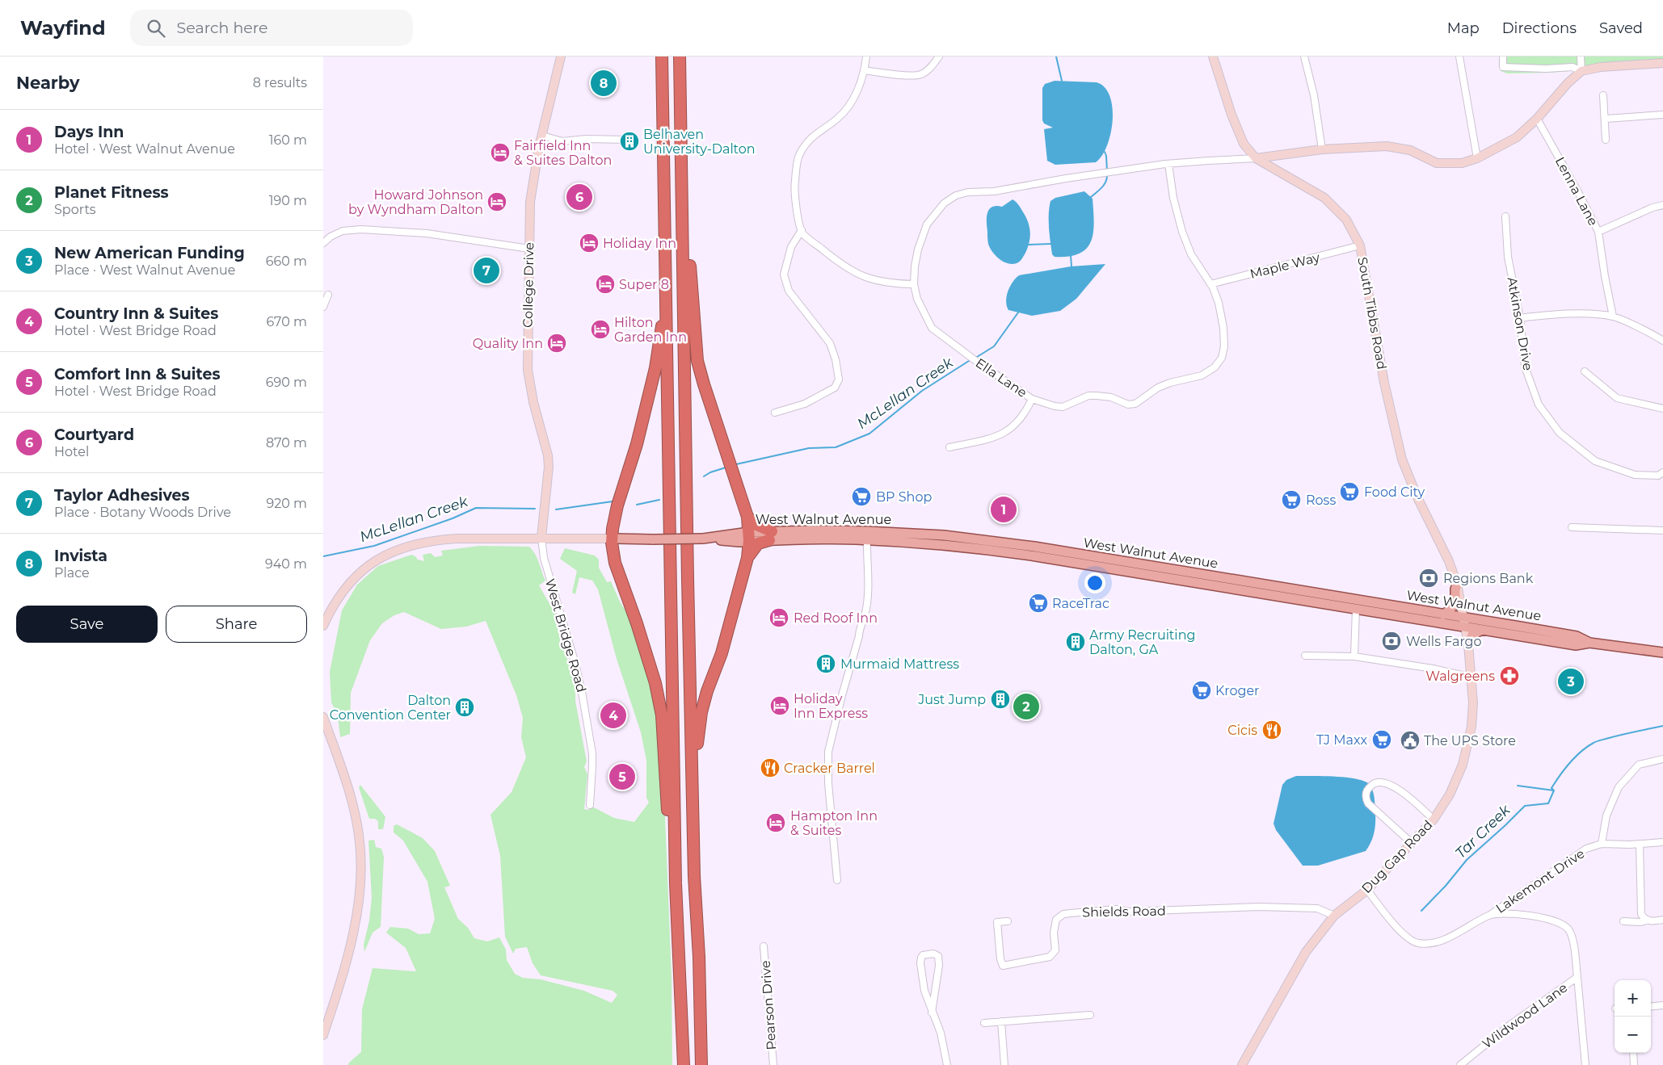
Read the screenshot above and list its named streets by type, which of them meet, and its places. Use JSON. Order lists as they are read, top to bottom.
{
  "streets": {
    "main road": ["West Walnut Avenue"],
    "street": [
      "Lenna Lane",
      "Maple Way",
      "College Drive",
      "South Tibbs Road",
      "Atkinson Drive",
      "Ella Lane",
      "West Bridge Road",
      "Dug Gap Road",
      "Lakemont Drive",
      "Shields Road",
      "Pearson Drive",
      "Wildwood Lane"
    ]
  },
  "crossings": [
    ["Maple Way", "South Tibbs Road"],
    ["Maple Way", "Ella Lane"],
    ["College Drive", "West Bridge Road"],
    ["South Tibbs Road", "Ella Lane"],
    ["South Tibbs Road", "West Walnut Avenue"],
    ["South Tibbs Road", "Dug Gap Road"],
    ["West Walnut Avenue", "Dug Gap Road"],
    ["Dug Gap Road", "Shields Road"],
    ["Dug Gap Road", "Wildwood Lane"],
    ["Lakemont Drive", "Wildwood Lane"]
  ],
  "water": ["McLellan Creek", "Tar Creek"],
  "places": {
    "building": [
      "Belhaven University-Dalton",
      "Army Recruiting Dalton, GA",
      "Murmaid Mattress",
      "Just Jump",
      "Dalton Convention Center"
    ],
    "hotel": [
      "Fairfield Inn & Suites Dalton",
      "Howard Johnson by Wyndham Dalton",
      "Holiday Inn",
      "Super 8",
      "Hilton Garden Inn",
      "Quality Inn",
      "Red Roof Inn",
      "Holiday Inn Express",
      "Hampton Inn & Suites"
    ],
    "supermarket": [
      "Food City",
      "BP Shop",
      "Ross",
      "RaceTrac",
      "Kroger",
      "TJ Maxx"
    ],
    "bank": ["Regions Bank", "Wells Fargo"],
    "pharmacy": ["Walgreens"],
    "restaurant": ["Cicis", "Cracker Barrel"],
    "public building": ["The UPS Store"]
  },
  "page": {
    "header": "Wayfind",
    "search": "Search here",
    "nav": ["Map", "Directions", "Saved"],
    "heading": ["Nearby", "8 results"],
    "pins": [
      "8",
      "6",
      "7",
      "1",
      "3",
      "2",
      "4",
      "5"
    ],
    "list": [
      {
        "mark": "1",
        "name": "Days Inn",
        "note": "Hotel · West Walnut Avenue",
        "value": "160 m"
      },
      {
        "mark": "2",
        "name": "Planet Fitness",
        "note": "Sports",
        "value": "190 m"
      },
      {
        "mark": "3",
        "name": "New American Funding",
        "note": "Place · West Walnut Avenue",
        "value": "660 m"
      },
      {
        "mark": "4",
        "name": "Country Inn & Suites",
        "note": "Hotel · West Bridge Road",
        "value": "670 m"
      },
      {
        "mark": "5",
        "name": "Comfort Inn & Suites",
        "note": "Hotel · West Bridge Road",
        "value": "690 m"
      },
      {
        "mark": "6",
        "name": "Courtyard",
        "note": "Hotel",
        "value": "870 m"
      },
      {
        "mark": "7",
        "name": "Taylor Adhesives",
        "note": "Place · Botany Woods Drive",
        "value": "920 m"
      },
      {
        "mark": "8",
        "name": "Invista",
        "note": "Place",
        "value": "940 m"
      }
    ],
    "buttons": ["Save", "Share"],
    "map_buttons": ["+", "−"]
  }
}
